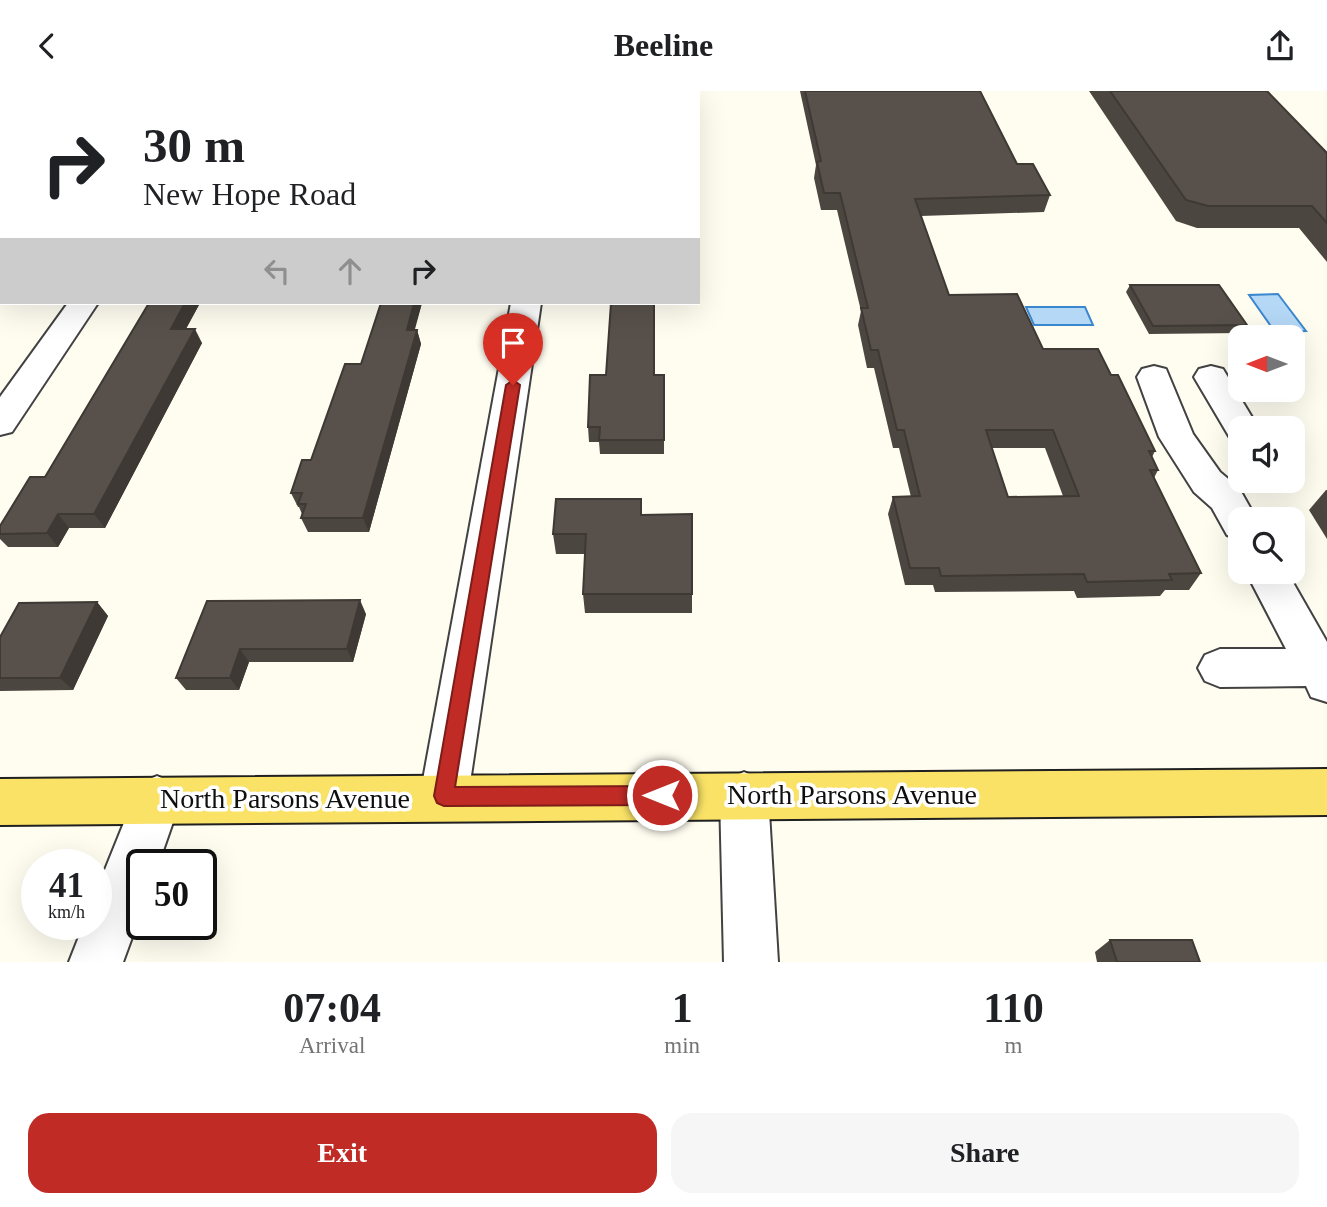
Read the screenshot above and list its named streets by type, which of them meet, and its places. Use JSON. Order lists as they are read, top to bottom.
{
  "streets": {
    "main road": ["North Parsons Avenue"]
  },
  "north": "left",
  "page": {
    "header": "Beeline",
    "turn": ["30 m", "New Hope Road"],
    "speed": "41 km/h",
    "limit": "50",
    "eta": [
      "07:04",
      "Arrival",
      "1",
      "min",
      "110",
      "m"
    ],
    "buttons": ["Exit", "Share"]
  }
}
